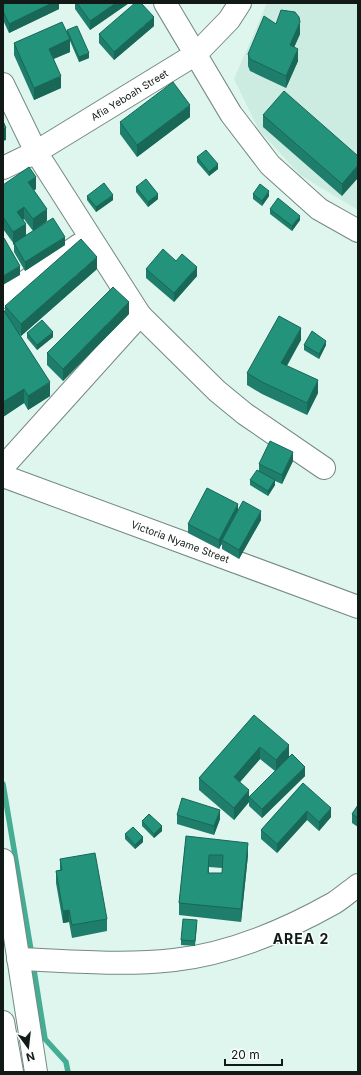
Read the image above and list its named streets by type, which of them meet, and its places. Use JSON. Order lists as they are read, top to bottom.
{
  "streets": {
    "street": ["Afia Yeboah Street", "Victoria Nyame Street"]
  },
  "districts": ["AREA 2"],
  "scale_bar": "20 m",
  "north": "bottom"
}
